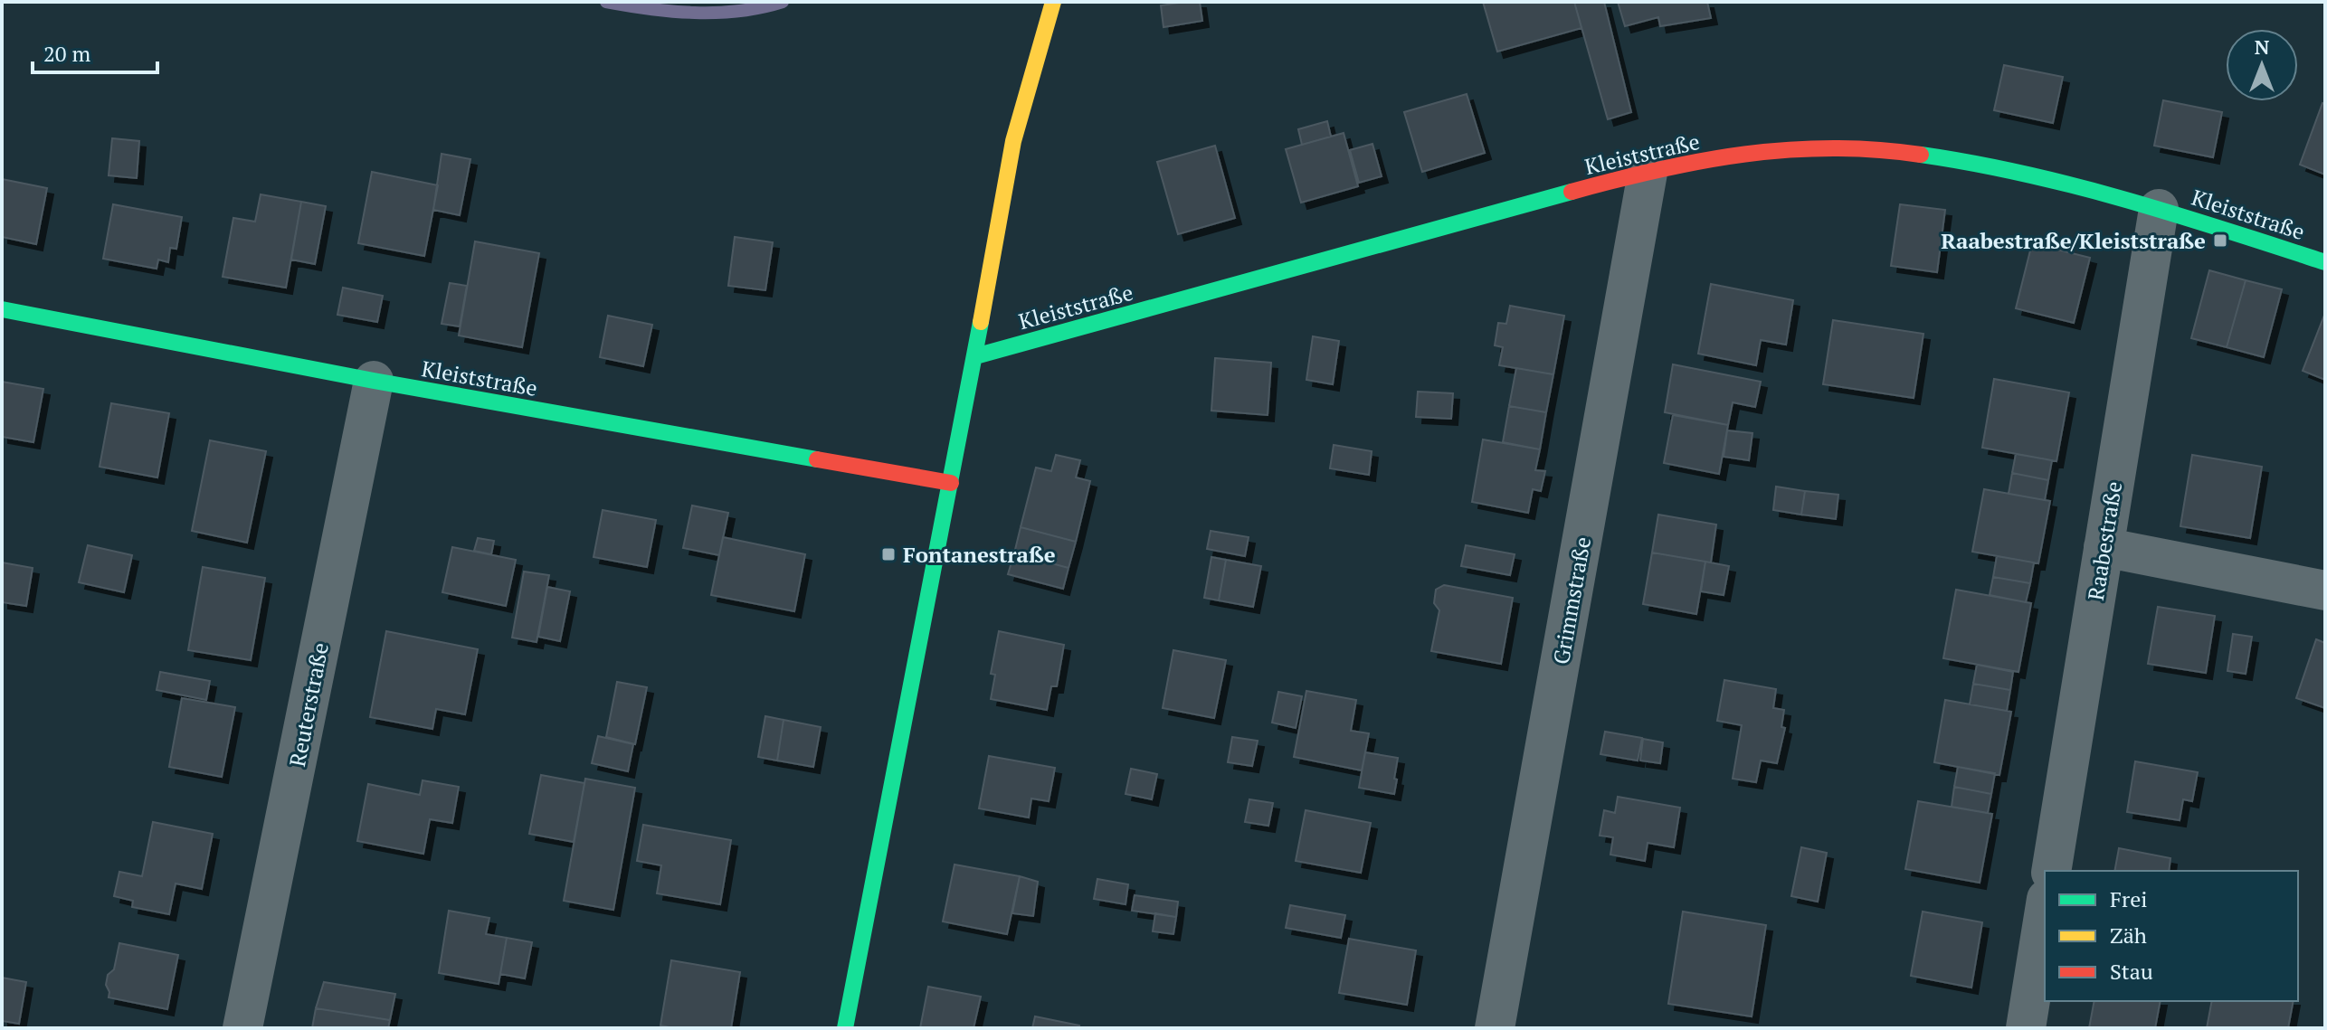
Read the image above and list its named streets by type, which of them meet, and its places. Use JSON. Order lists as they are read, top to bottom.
{
  "streets": {
    "street": [
      "Kleiststraße",
      "Raabestraße",
      "Grimmstraße",
      "Reuterstraße"
    ]
  },
  "crossings": [
    ["Kleiststraße", "Raabestraße"],
    ["Kleiststraße", "Grimmstraße"],
    ["Kleiststraße", "Reuterstraße"]
  ],
  "places": {
    "transit": ["Raabestraße/Kleiststraße", "Fontanestraße"]
  },
  "legend": ["Frei", "Zäh", "Stau"],
  "scale_bar": "20 m",
  "north": "top"
}
